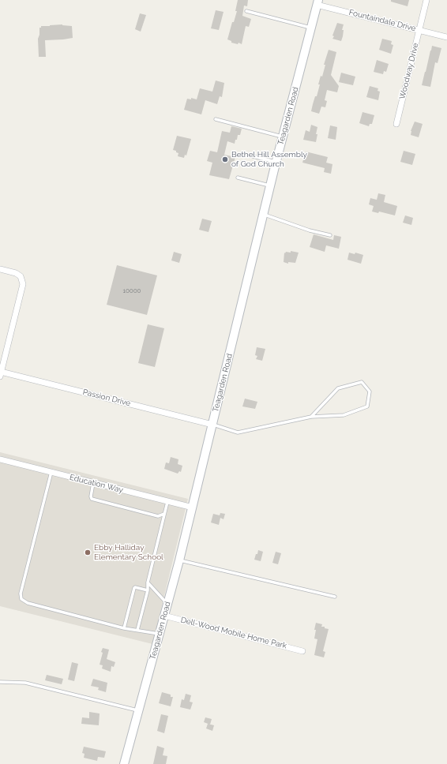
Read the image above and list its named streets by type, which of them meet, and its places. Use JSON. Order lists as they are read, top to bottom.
{
  "streets": {
    "street": [
      "Fountaindale Drive",
      "Woodway Drive",
      "Teagarden Road",
      "Passion Drive",
      "Education Way",
      "Dell-Wood Mobile Home Park"
    ]
  },
  "crossings": [
    ["Fountaindale Drive", "Woodway Drive"],
    ["Fountaindale Drive", "Teagarden Road"],
    ["Teagarden Road", "Passion Drive"],
    ["Teagarden Road", "Education Way"],
    ["Teagarden Road", "Dell-Wood Mobile Home Park"]
  ],
  "places": ["Bethel Hill Assembly of God Church", "Ebby Halliday Elementary School"],
  "house_numbers": ["10000"]
}
